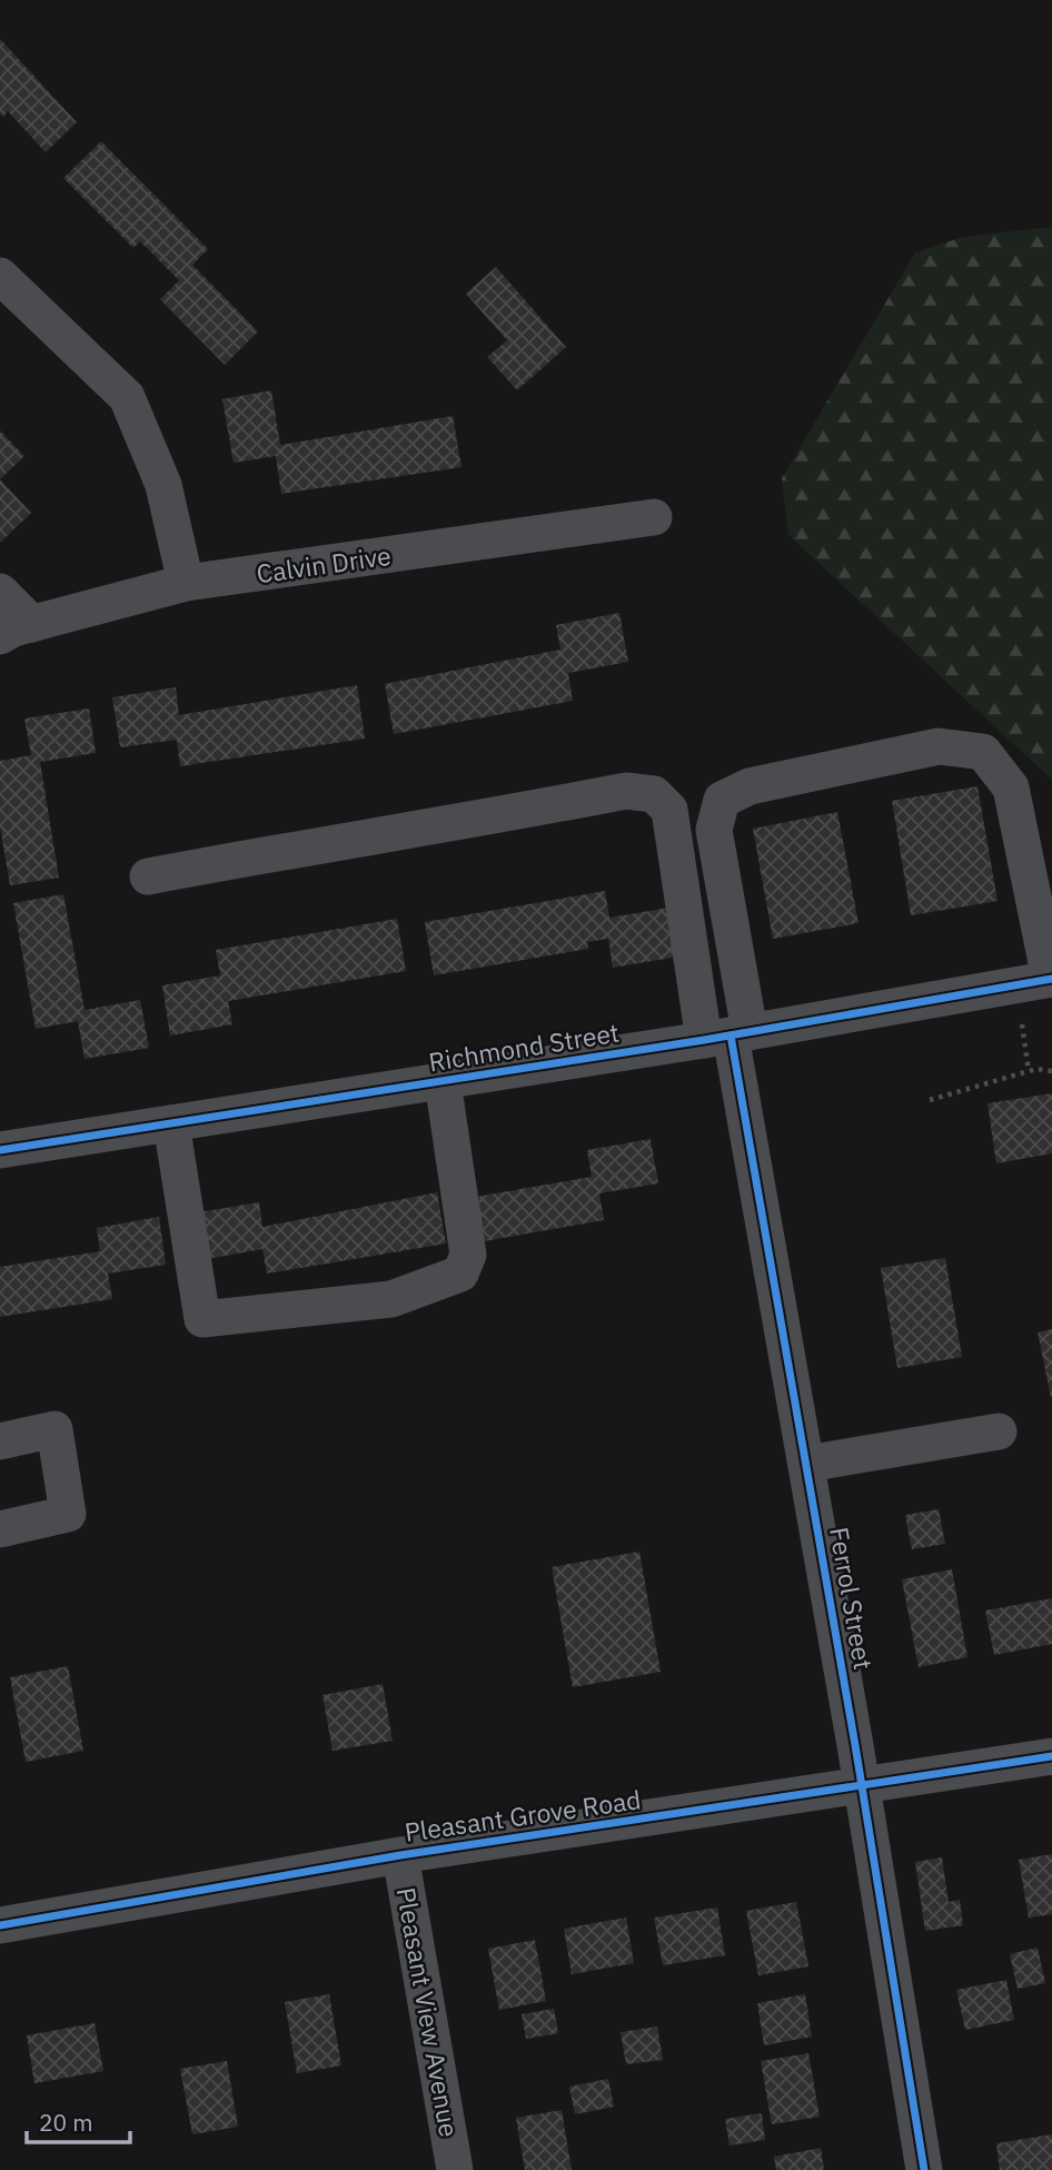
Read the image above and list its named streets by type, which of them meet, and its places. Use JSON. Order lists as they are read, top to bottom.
{
  "streets": {
    "street": [
      "Calvin Drive",
      "Richmond Street",
      "Ferrol Street",
      "Pleasant Grove Road",
      "Pleasant View Avenue"
    ]
  },
  "crossings": [
    ["Richmond Street", "Ferrol Street"],
    ["Ferrol Street", "Pleasant Grove Road"],
    ["Pleasant Grove Road", "Pleasant View Avenue"]
  ],
  "scale_bar": "20 m"
}
